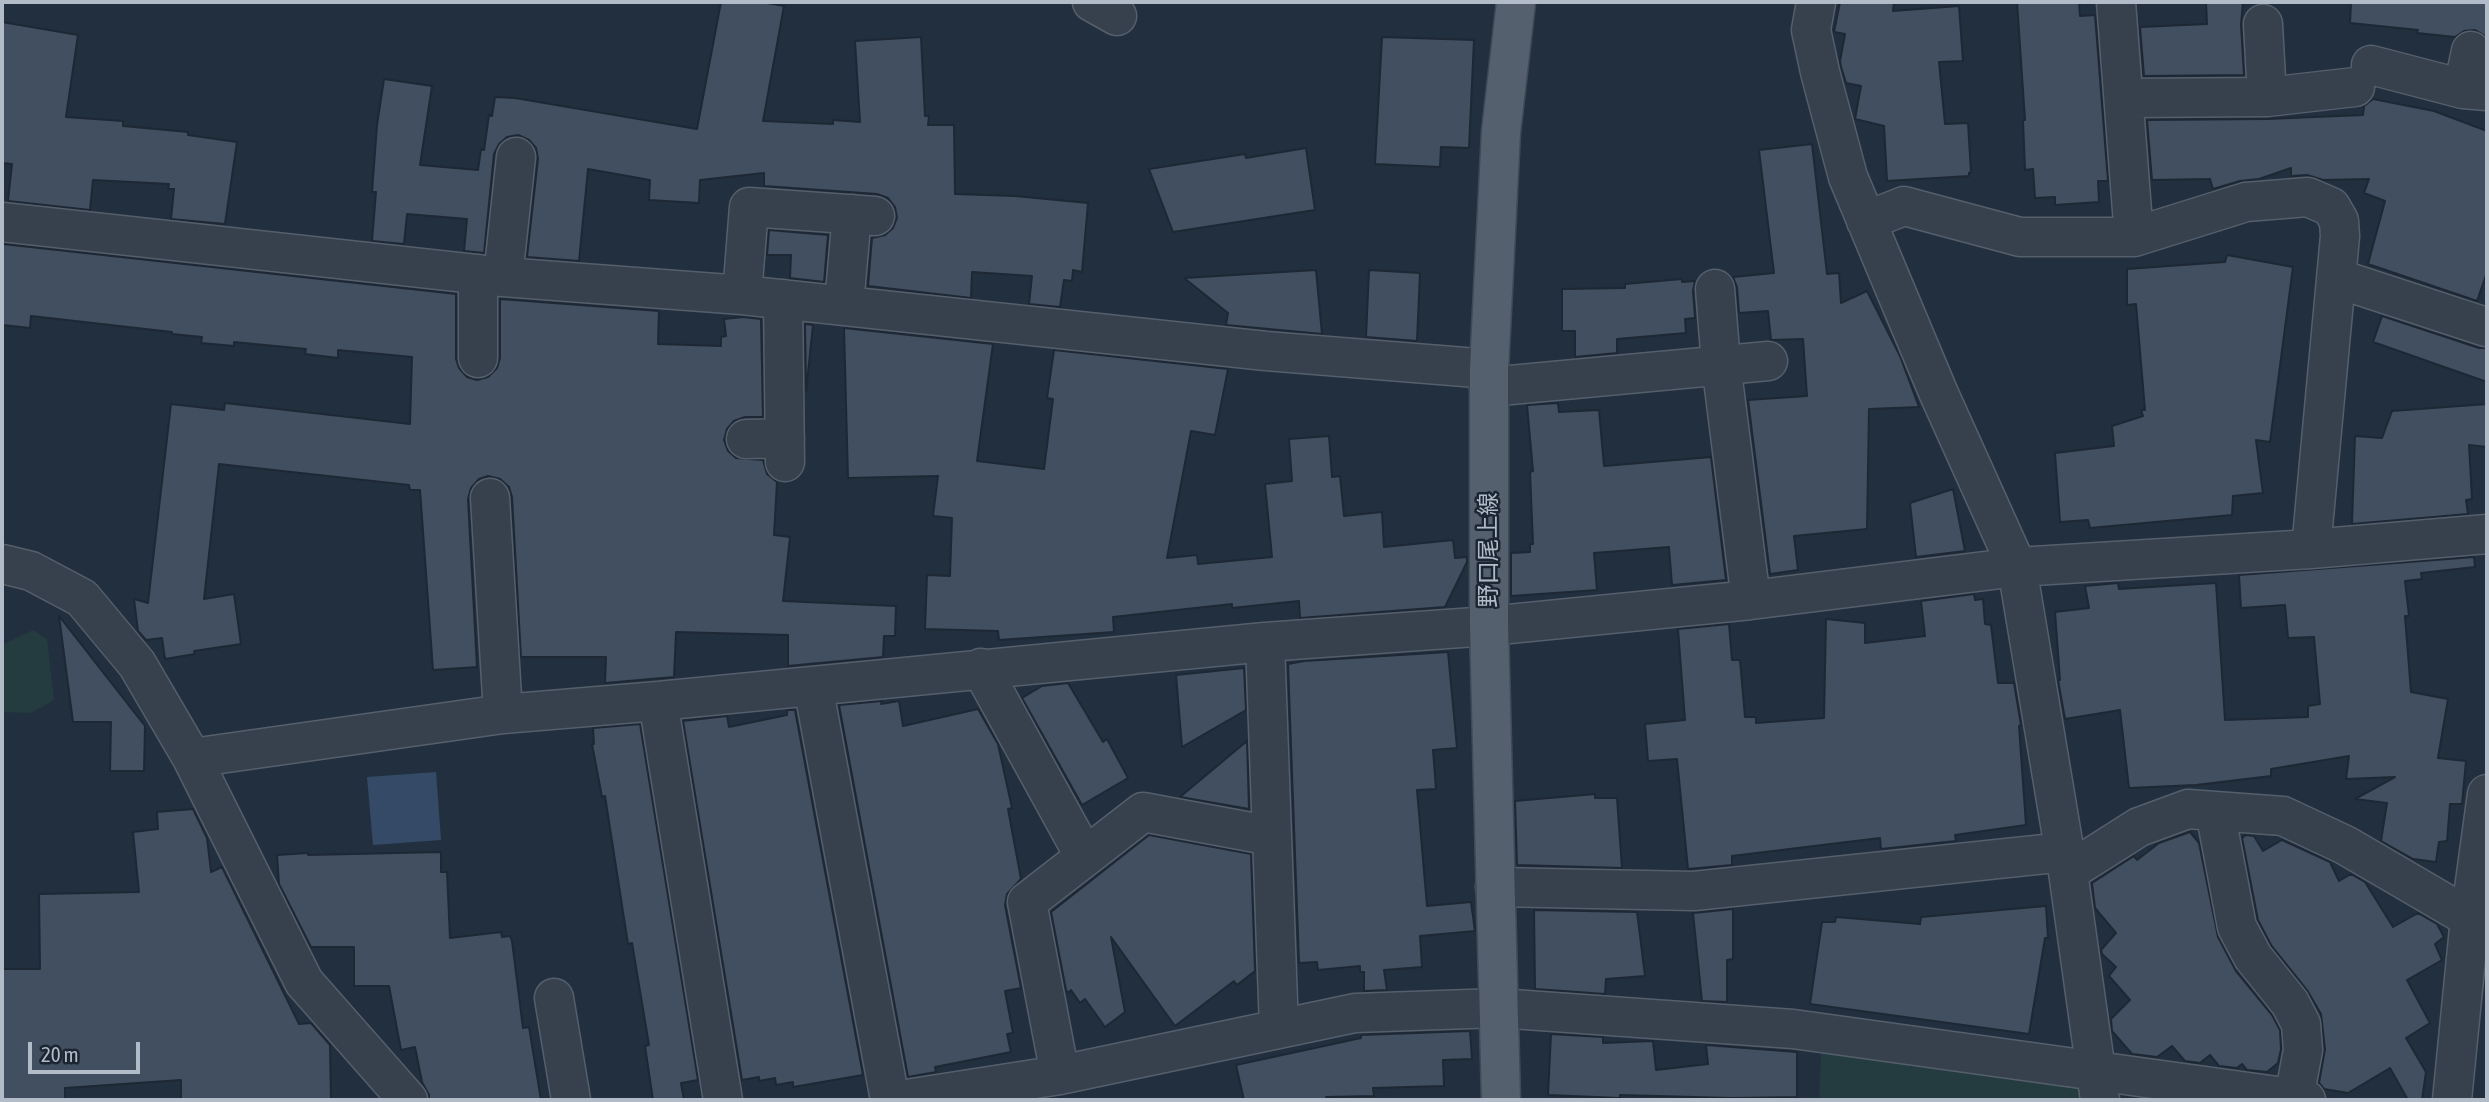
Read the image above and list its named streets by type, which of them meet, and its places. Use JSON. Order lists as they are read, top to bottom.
{
  "streets": {
    "main road": ["野口尾上線"]
  },
  "scale_bar": "20 m"
}
